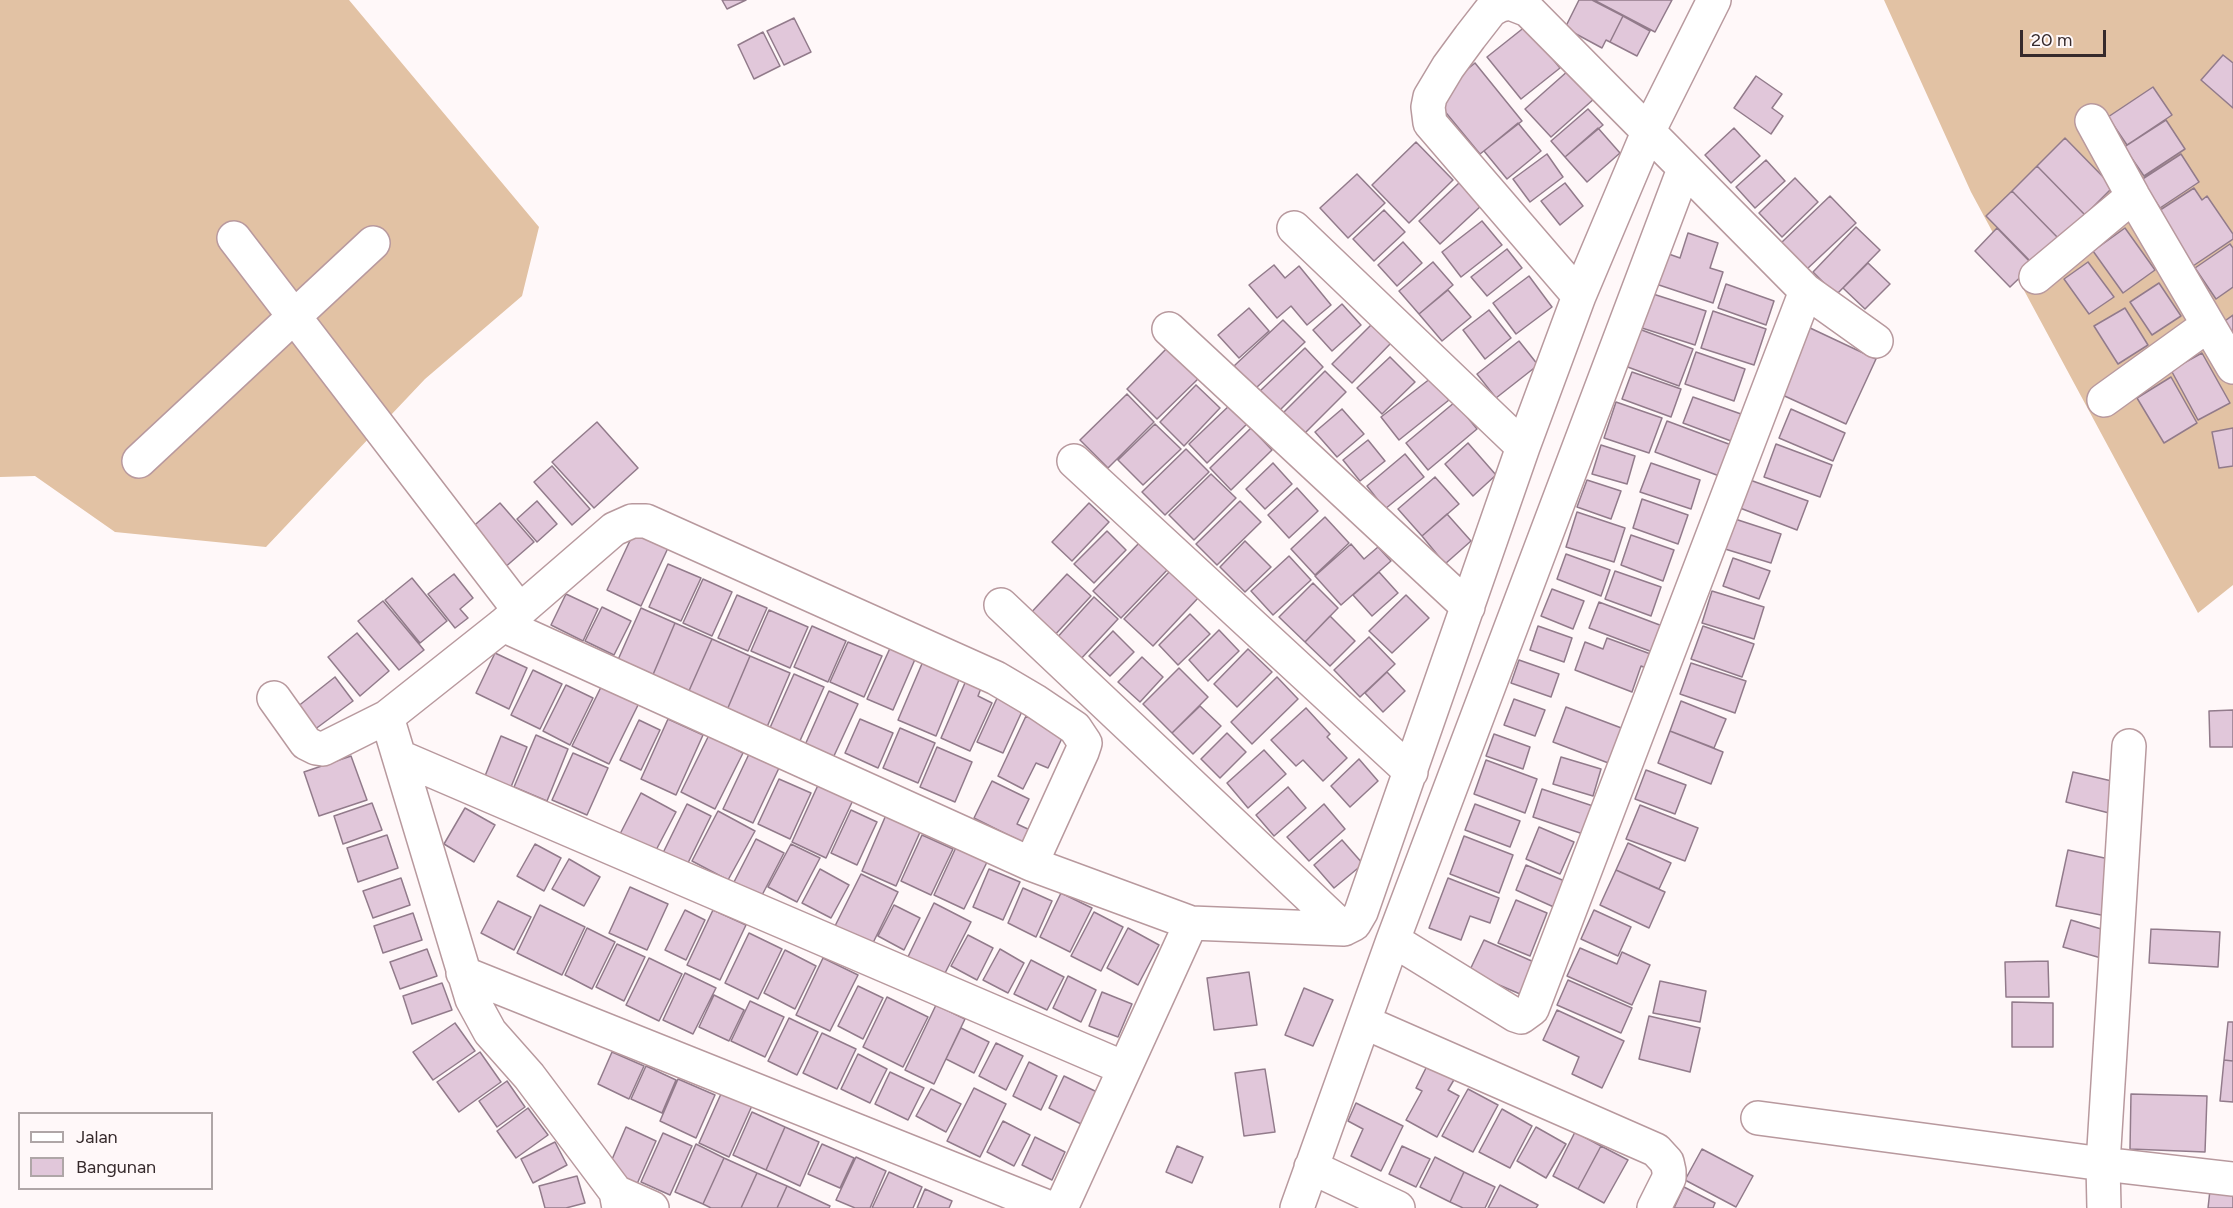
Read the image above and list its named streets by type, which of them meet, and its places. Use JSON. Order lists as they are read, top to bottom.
{
  "legend": ["Jalan", "Bangunan"],
  "scale_bar": "20 m"
}
